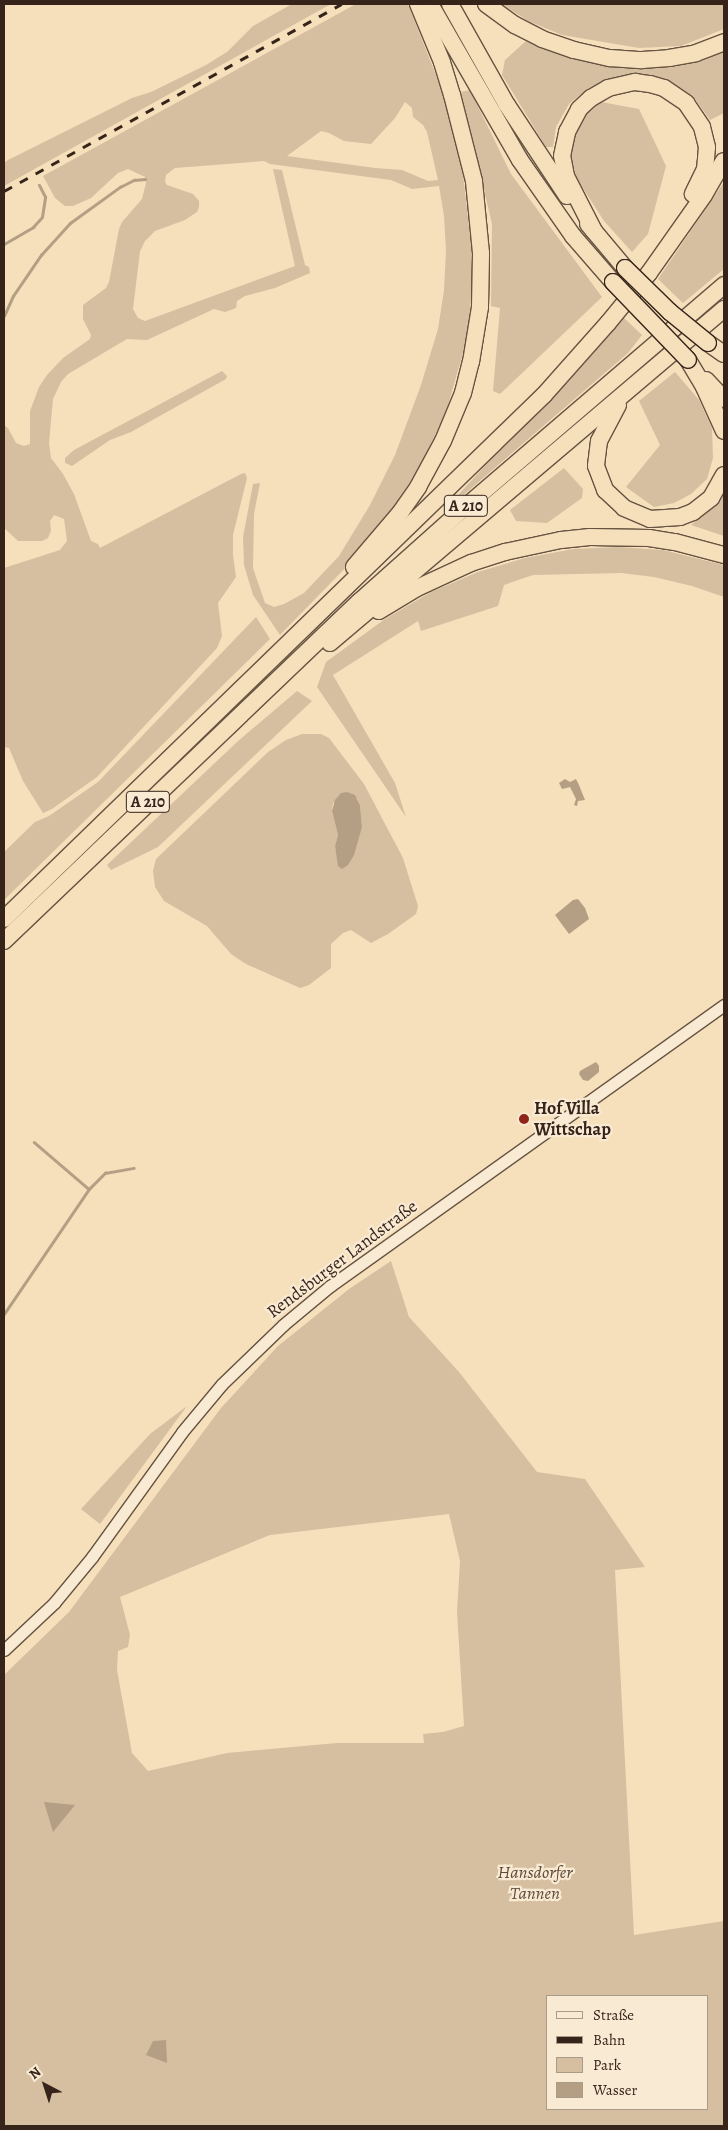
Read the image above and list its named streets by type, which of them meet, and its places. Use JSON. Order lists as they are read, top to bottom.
{
  "streets": {
    "highway": ["A 210"],
    "street": ["Rendsburger Landstraße"]
  },
  "parks": ["Hansdorfer Tannen"],
  "places": ["Hof Villa Wittschap"],
  "legend": [
    "Straße",
    "Bahn",
    "Park",
    "Wasser"
  ],
  "north": "top left"
}
